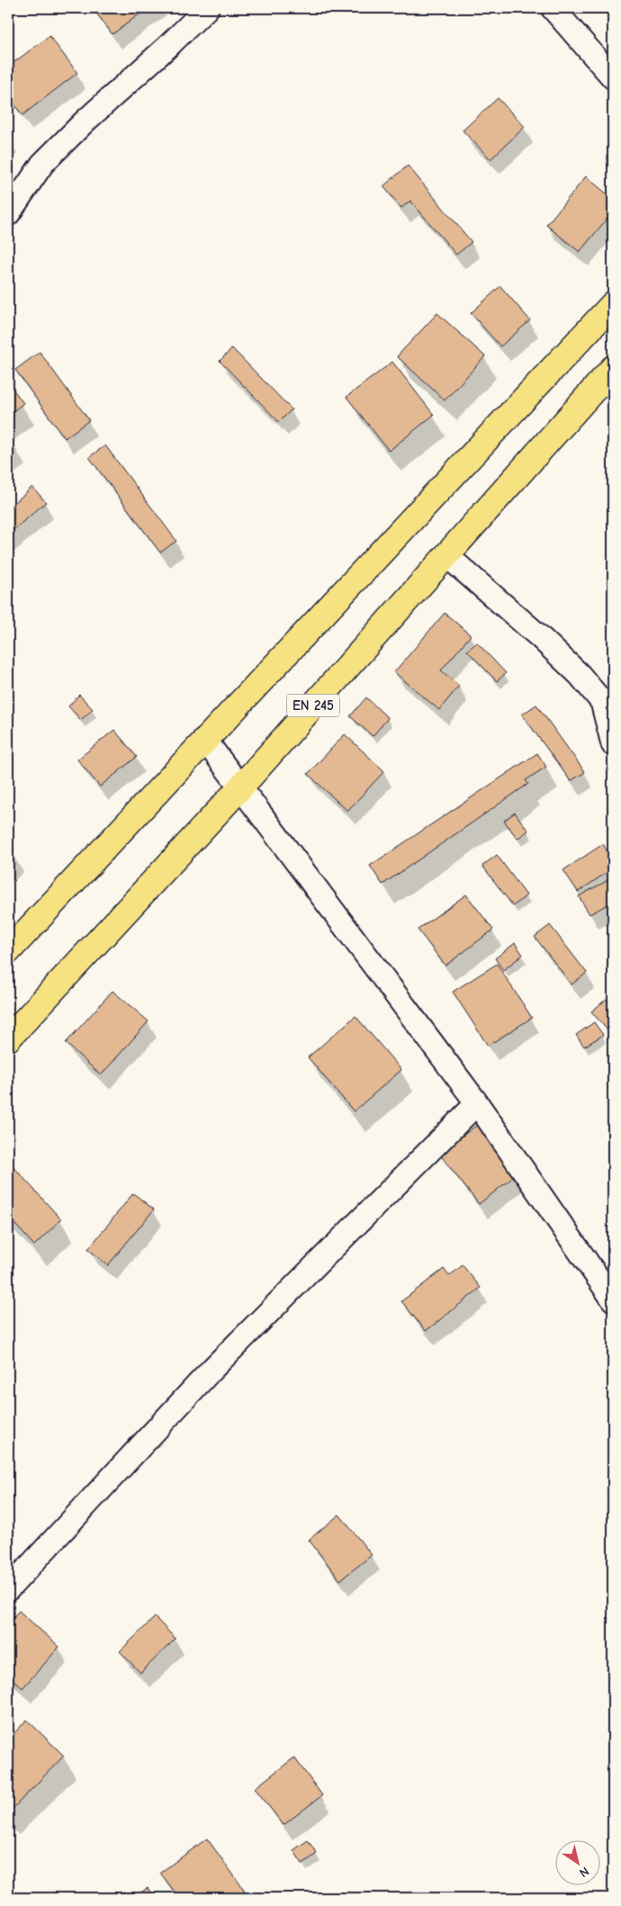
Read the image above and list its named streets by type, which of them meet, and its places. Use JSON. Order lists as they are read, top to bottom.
{
  "streets": {
    "main road": ["EN 245"]
  },
  "north": "bottom right"
}
